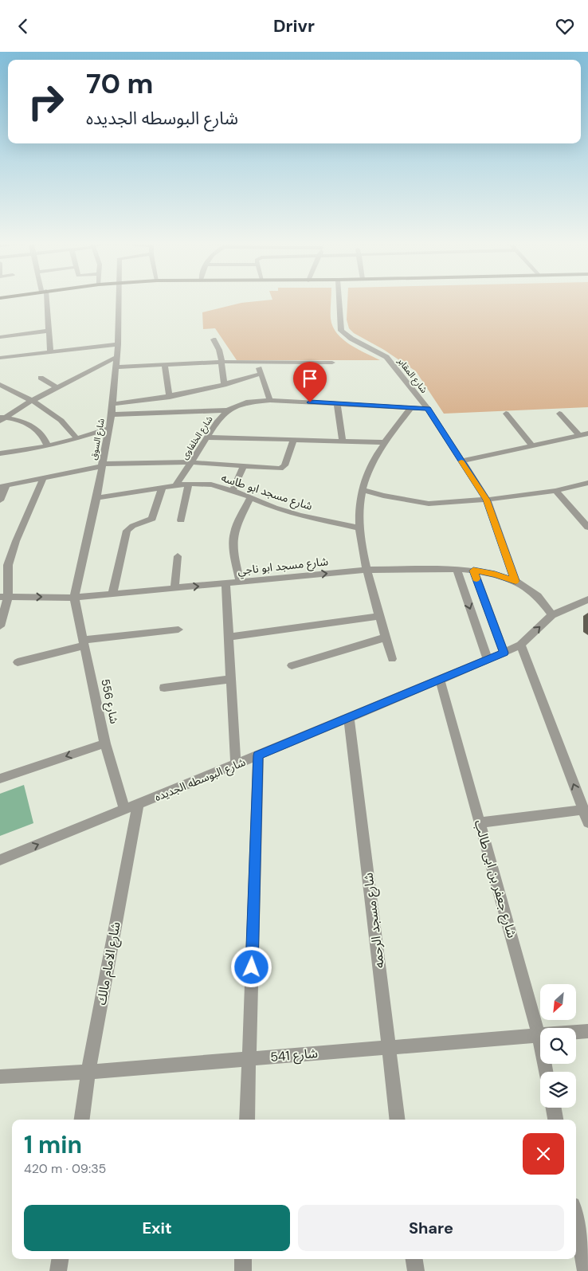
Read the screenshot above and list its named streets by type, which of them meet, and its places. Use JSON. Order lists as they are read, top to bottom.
{
  "streets": {
    "street": [
      "شارع المقابر",
      "شارع الخلفاوى",
      "شارع السوق",
      "شارع مسجد ابو طاسه",
      "شارع مسجد ابو ناجي",
      "شارع 556",
      "شارع البوسطه الجديده",
      "شارع جعفر بن ابى طالب",
      "شارع مسجد الرحمه",
      "شارع الامام مالك",
      "شارع 541"
    ]
  },
  "crossings": [
    ["شارع المقابر", "شارع الخلفاوى"],
    ["شارع المقابر", "شارع مسجد ابو ناجي"],
    ["شارع الخلفاوى", "شارع مسجد ابو طاسه"],
    ["شارع السوق", "شارع مسجد ابو طاسه"],
    ["شارع السوق", "شارع مسجد ابو ناجي"],
    ["شارع السوق", "شارع 556"],
    ["شارع مسجد ابو ناجي", "شارع 556"],
    ["شارع مسجد ابو ناجي", "شارع البوسطه الجديده"],
    ["شارع 556", "شارع البوسطه الجديده"],
    ["شارع البوسطه الجديده", "شارع جعفر بن ابى طالب"],
    ["شارع البوسطه الجديده", "شارع مسجد الرحمه"],
    ["شارع البوسطه الجديده", "شارع الامام مالك"],
    ["شارع جعفر بن ابى طالب", "شارع 541"],
    ["شارع مسجد الرحمه", "شارع 541"],
    ["شارع الامام مالك", "شارع 541"]
  ],
  "north": "bottom left",
  "page": {
    "header": "Drivr",
    "turn": ["70 m", "شارع البوسطه الجديده"],
    "heading": ["1 min", "420 m · 09:35"],
    "buttons": ["Exit", "Share"]
  }
}
